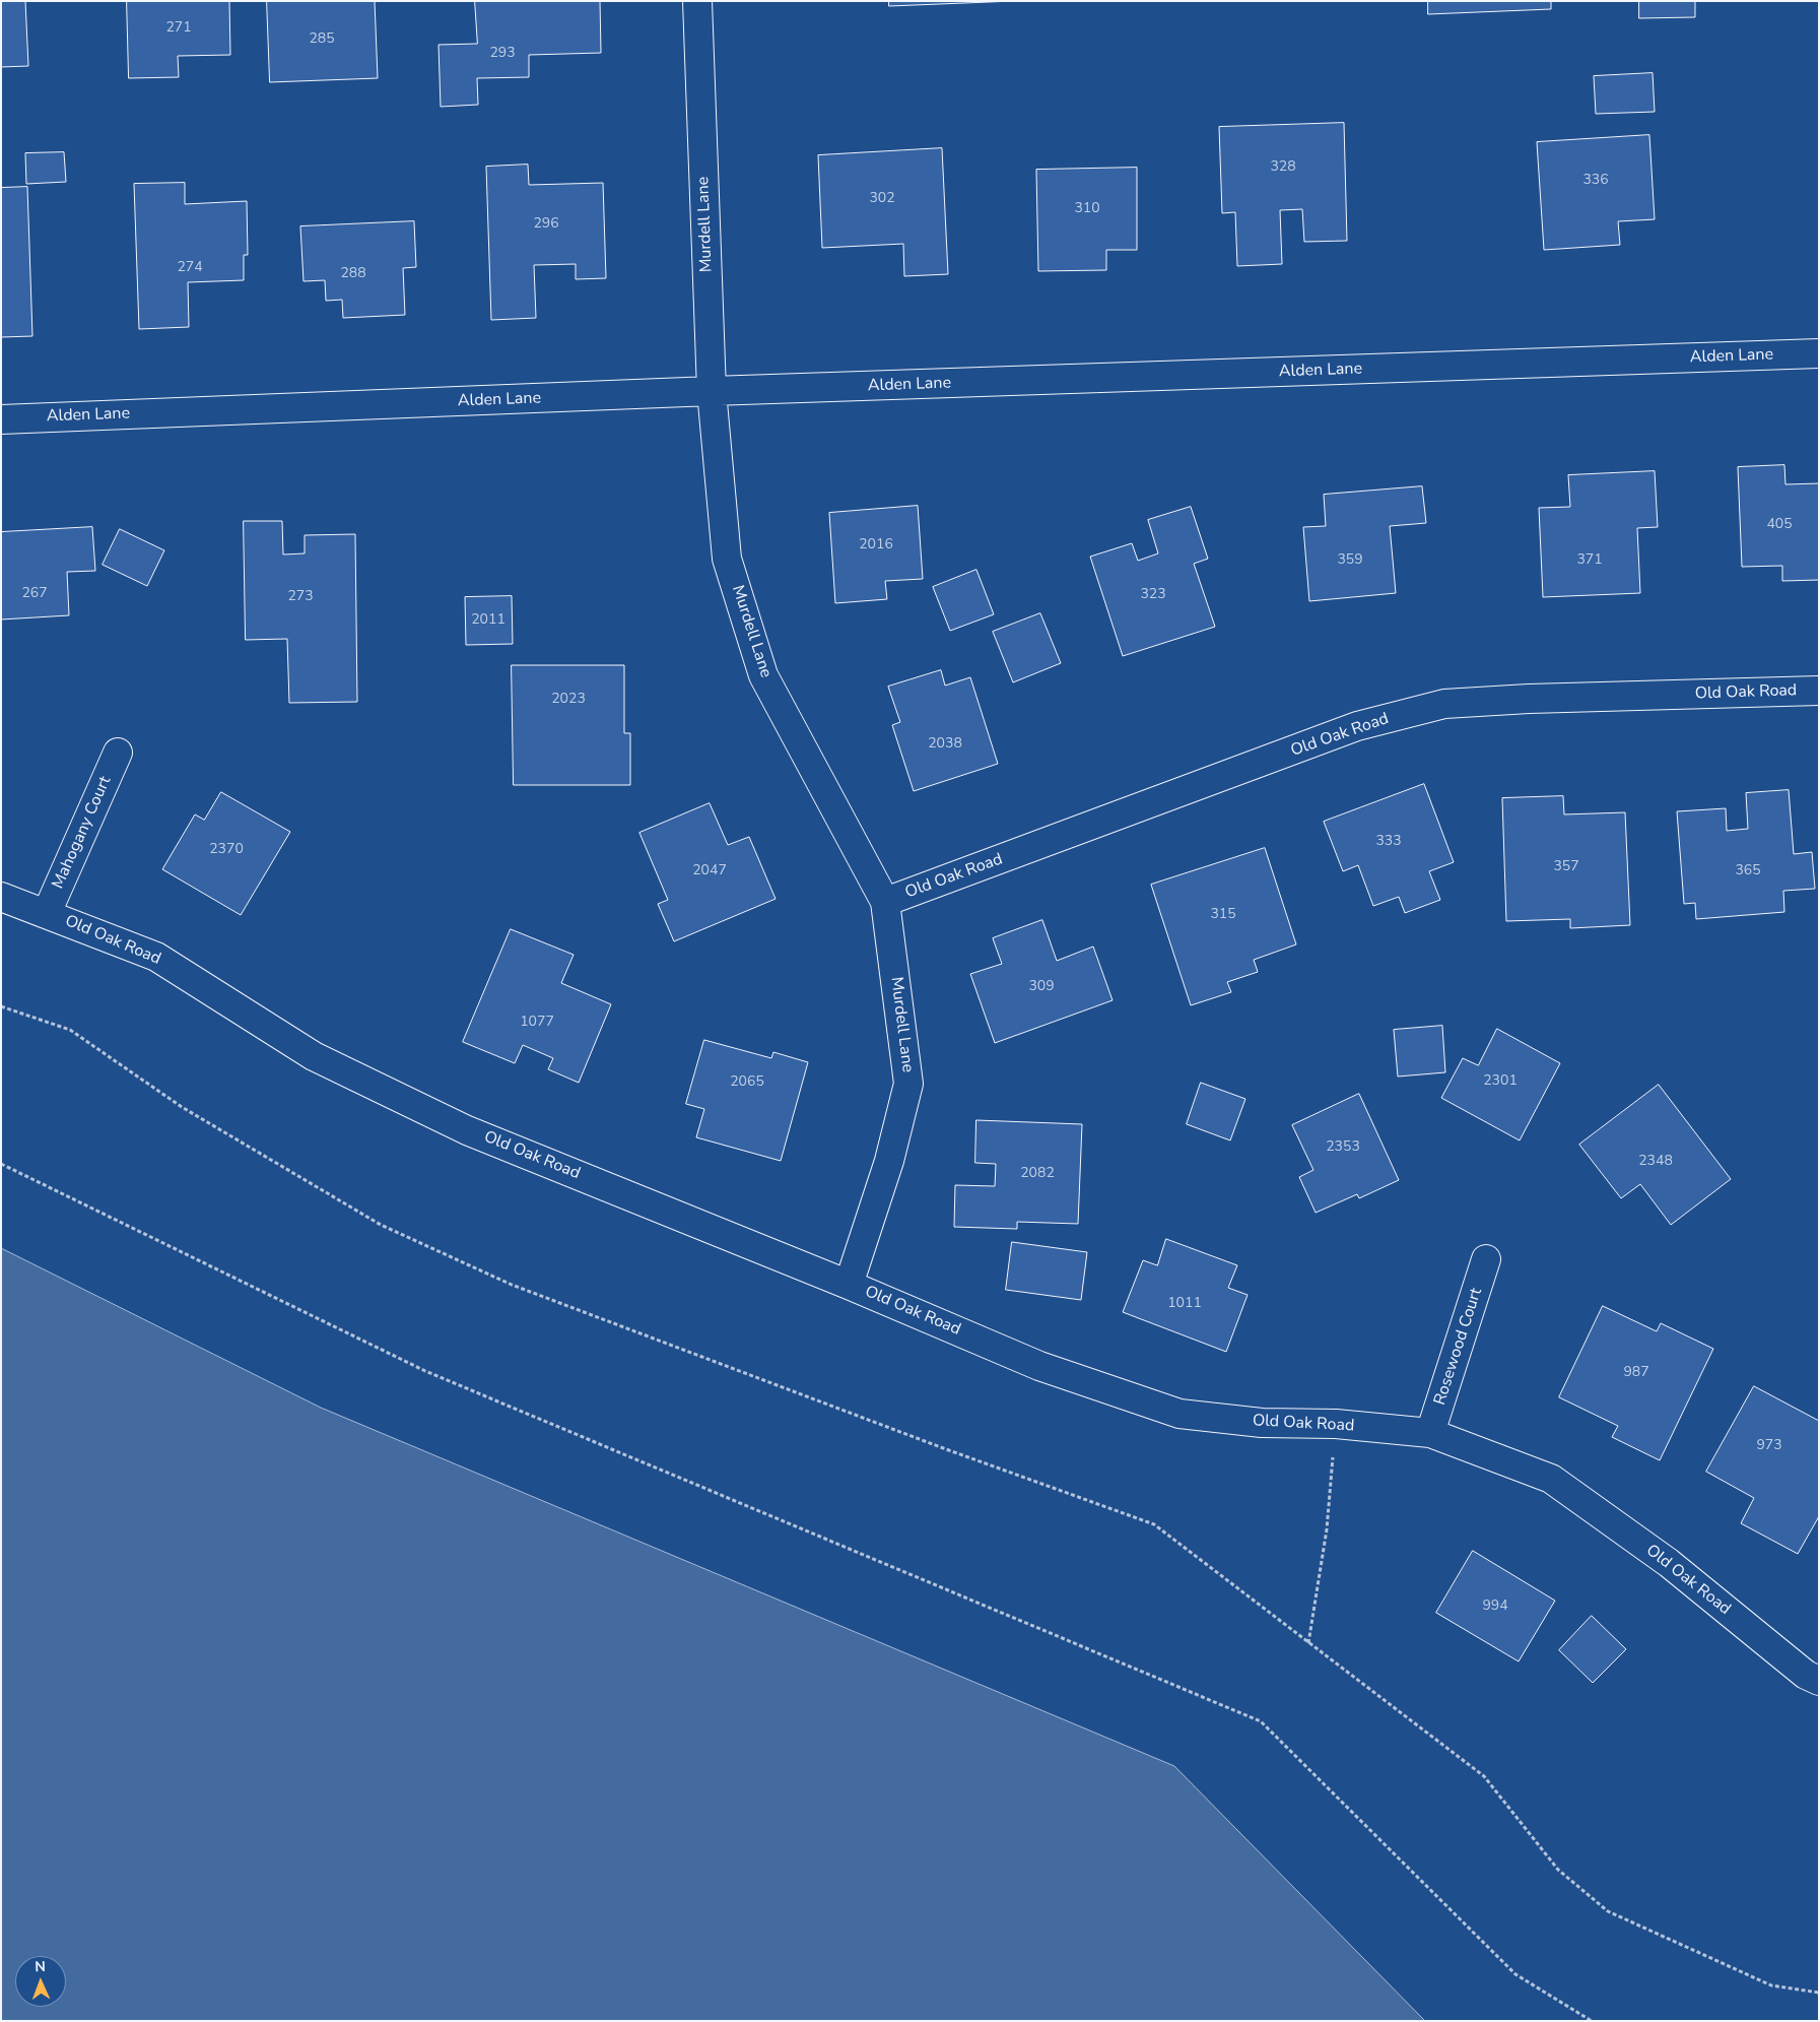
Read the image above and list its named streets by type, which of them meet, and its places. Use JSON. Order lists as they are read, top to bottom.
{
  "streets": {
    "street": [
      "Murdell Lane",
      "Alden Lane",
      "Old Oak Road",
      "Mahogany Court",
      "Rosewood Court"
    ]
  },
  "crossings": [
    ["Murdell Lane", "Alden Lane"],
    ["Murdell Lane", "Old Oak Road"],
    ["Old Oak Road", "Mahogany Court"],
    ["Old Oak Road", "Rosewood Court"]
  ],
  "house_numbers": [
    "271",
    "285",
    "293",
    "328",
    "336",
    "302",
    "310",
    "296",
    "274",
    "288",
    "405",
    "2016",
    "359",
    "371",
    "267",
    "323",
    "273",
    "2011",
    "2023",
    "2038",
    "333",
    "2370",
    "357",
    "2047",
    "365",
    "315",
    "309",
    "1077",
    "2301",
    "2065",
    "2353",
    "2348",
    "2082",
    "1011",
    "987",
    "973",
    "994"
  ],
  "north": "top"
}
